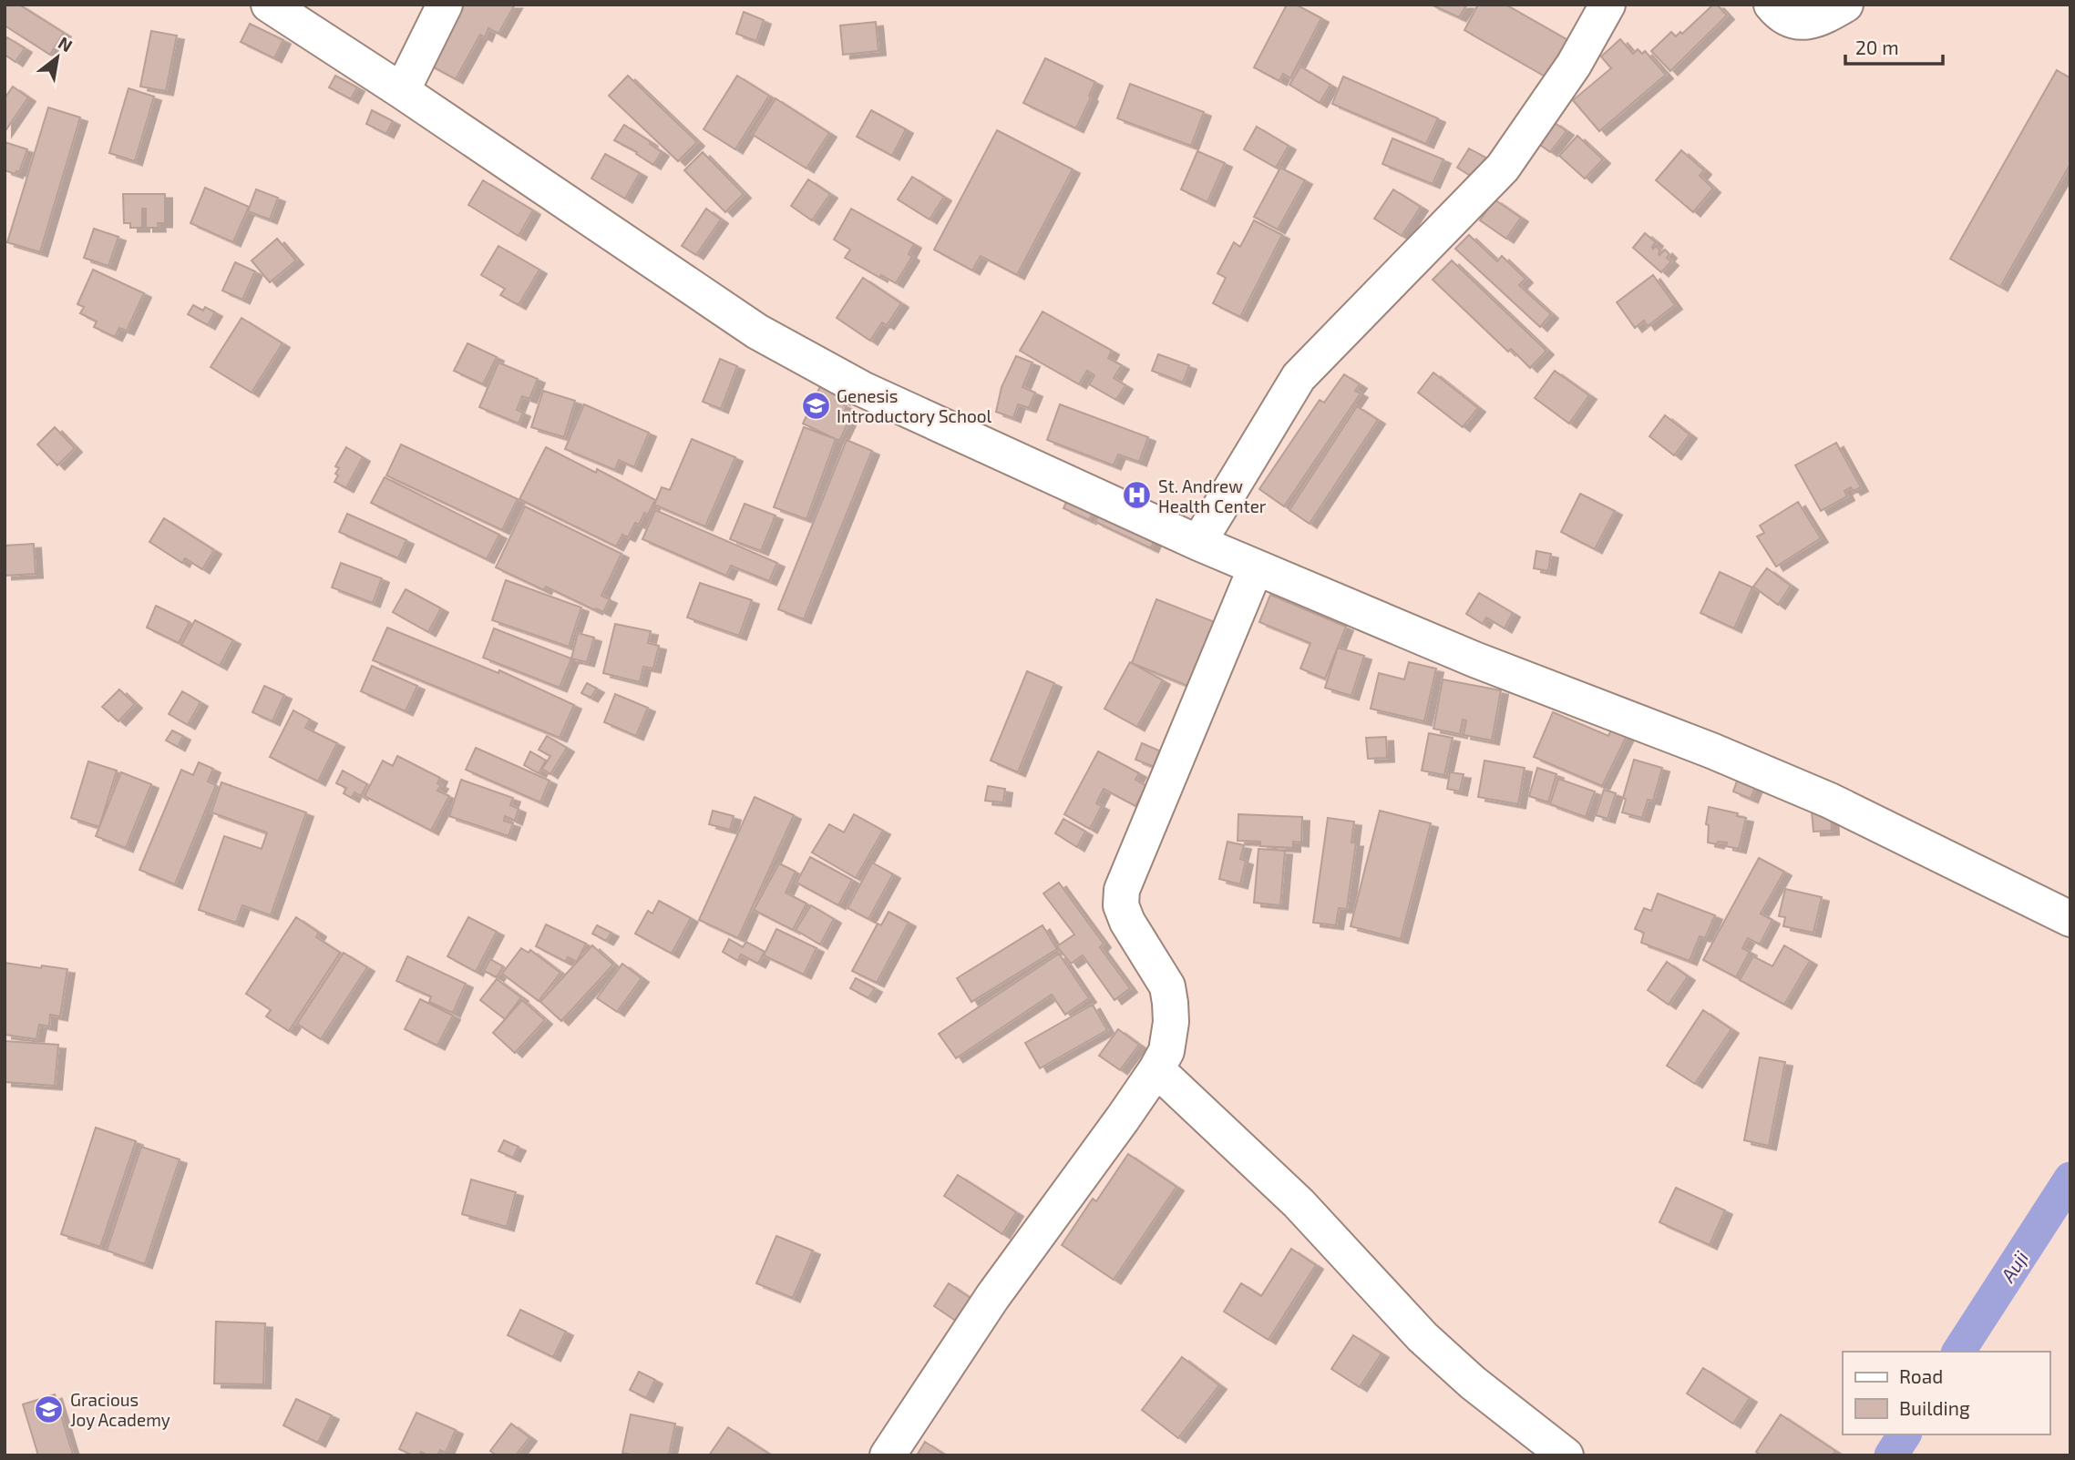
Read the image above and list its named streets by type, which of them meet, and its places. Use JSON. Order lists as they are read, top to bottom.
{
  "water": ["Auji"],
  "places": {
    "school or university": ["Genesis Introductory School", "Gracious Joy Academy"],
    "hospital": ["St. Andrew Health Center"]
  },
  "legend": ["Road", "Building"],
  "scale_bar": "20 m",
  "north": "top right"
}
